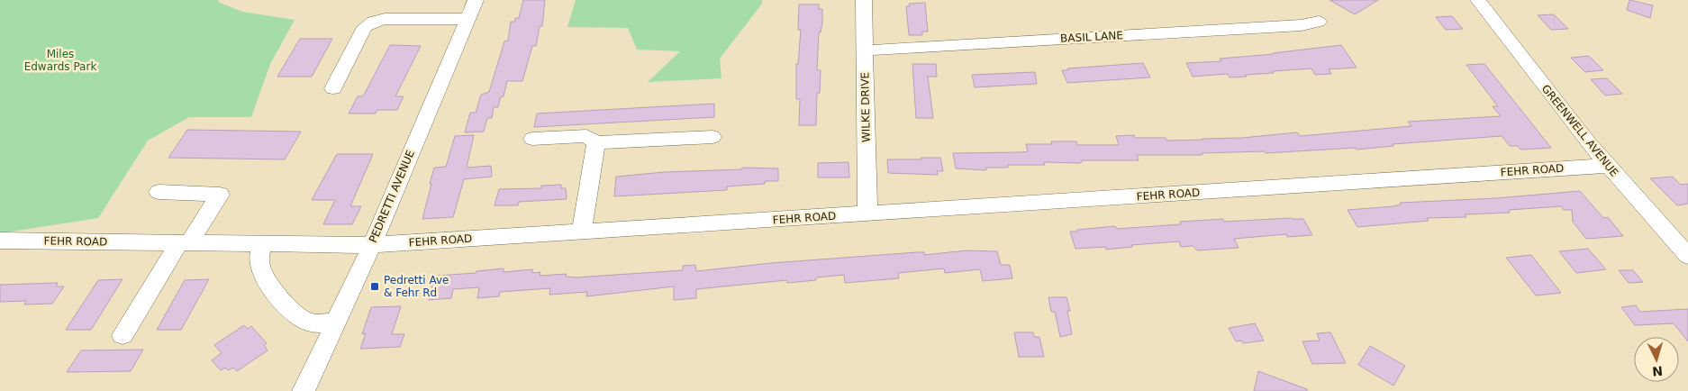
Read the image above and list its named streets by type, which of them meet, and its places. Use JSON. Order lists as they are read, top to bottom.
{
  "streets": {
    "street": [
      "BASIL LANE",
      "WILKE DRIVE",
      "GREENWELL AVENUE",
      "FEHR ROAD",
      "PEDRETTI AVENUE"
    ]
  },
  "crossings": [
    ["BASIL LANE", "WILKE DRIVE"],
    ["WILKE DRIVE", "FEHR ROAD"],
    ["GREENWELL AVENUE", "FEHR ROAD"],
    ["FEHR ROAD", "PEDRETTI AVENUE"]
  ],
  "parks": ["Miles Edwards Park"],
  "places": {
    "transit": ["Pedretti Ave & Fehr Rd"]
  },
  "north": "bottom"
}
